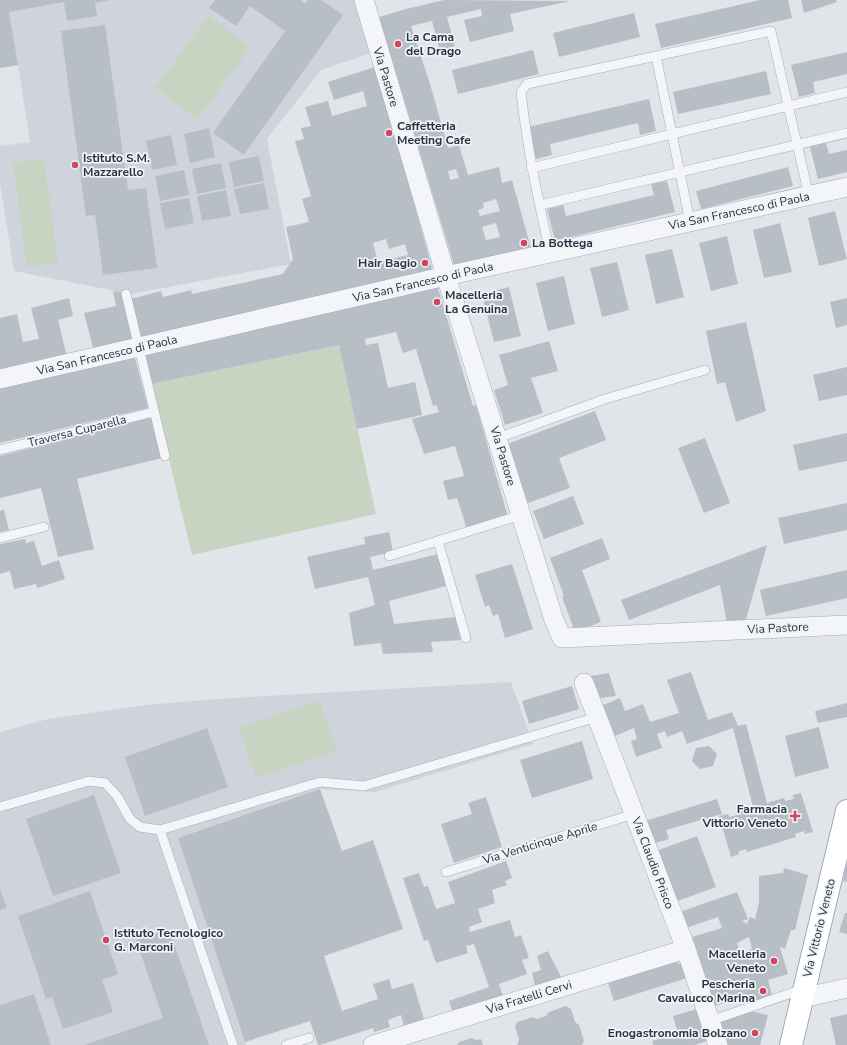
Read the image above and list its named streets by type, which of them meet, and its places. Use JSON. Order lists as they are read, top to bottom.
{
  "streets": {
    "main road": ["Via Vittorio Veneto"],
    "street": [
      "Via Pastore",
      "Via San Francesco di Paola",
      "Via Claudio Prisco",
      "Via Fratelli Cervi"
    ],
    "lane": ["Traversa Cuparella", "Via Venticinque Aprile"]
  },
  "crossings": [
    ["Via Pastore", "Via San Francesco di Paola"],
    ["Via Venticinque Aprile", "Via Claudio Prisco"],
    ["Via Claudio Prisco", "Via Fratelli Cervi"]
  ],
  "places": {
    "other": [
      "La Cama del Drago",
      "Caffetteria Meeting Cafe",
      "Istituto S.M. Mazzarello",
      "La Bottega",
      "Hair Bagio",
      "Macelleria La Genuina",
      "Istituto Tecnologico G. Marconi",
      "Macelleria Veneto",
      "Pescheria Cavalucco Marina",
      "Enogastronomia Bolzano"
    ],
    "health": ["Farmacia Vittorio Veneto"]
  }
}
